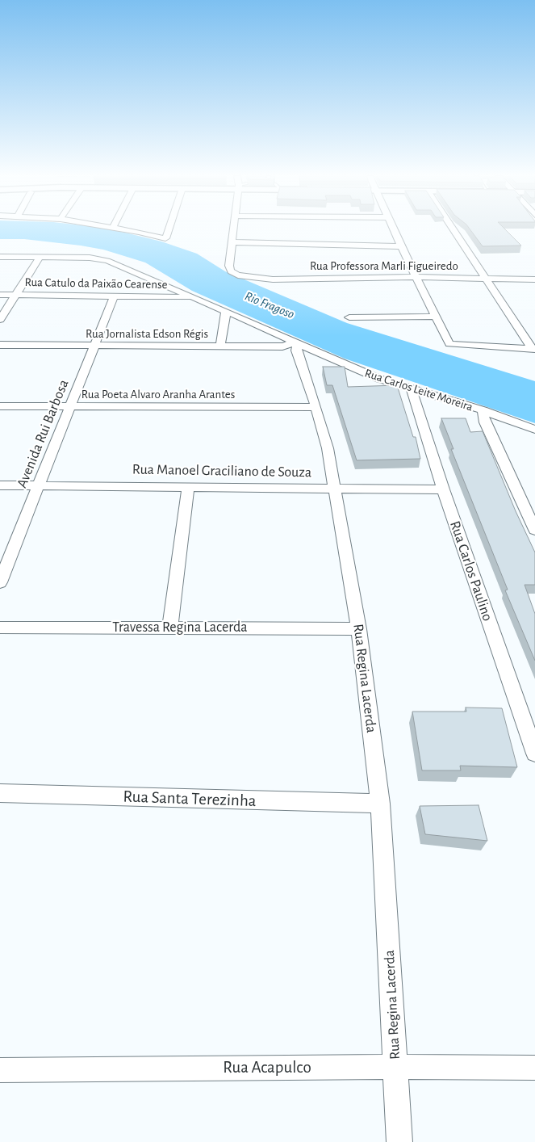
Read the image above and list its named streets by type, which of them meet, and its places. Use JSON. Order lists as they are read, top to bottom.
{
  "streets": {
    "street": [
      "Rua Professora Marli Figueiredo",
      "Rua Catulo da Paixão Cearense",
      "Rua Jornalista Edson Régis",
      "Rua Carlos Leite Moreira",
      "Rua Poeta Alvaro Aranha Arantes",
      "Avenida Rui Barbosa",
      "Rua Manoel Graciliano de Souza",
      "Rua Carlos Paulino",
      "Travessa Regina Lacerda",
      "Rua Regina Lacerda",
      "Rua Santa Terezinha",
      "Rua Acapulco"
    ]
  },
  "crossings": [
    ["Rua Catulo da Paixão Cearense", "Avenida Rui Barbosa"],
    ["Rua Jornalista Edson Régis", "Rua Carlos Leite Moreira"],
    ["Rua Jornalista Edson Régis", "Avenida Rui Barbosa"],
    ["Rua Jornalista Edson Régis", "Rua Regina Lacerda"],
    ["Rua Carlos Leite Moreira", "Rua Carlos Paulino"],
    ["Rua Carlos Leite Moreira", "Rua Regina Lacerda"],
    ["Rua Poeta Alvaro Aranha Arantes", "Avenida Rui Barbosa"],
    ["Rua Poeta Alvaro Aranha Arantes", "Rua Regina Lacerda"],
    ["Avenida Rui Barbosa", "Rua Manoel Graciliano de Souza"],
    ["Rua Manoel Graciliano de Souza", "Rua Carlos Paulino"],
    ["Rua Manoel Graciliano de Souza", "Rua Regina Lacerda"],
    ["Travessa Regina Lacerda", "Rua Regina Lacerda"],
    ["Rua Regina Lacerda", "Rua Santa Terezinha"],
    ["Rua Regina Lacerda", "Rua Acapulco"]
  ],
  "water": ["Rio Fragoso"]
}
